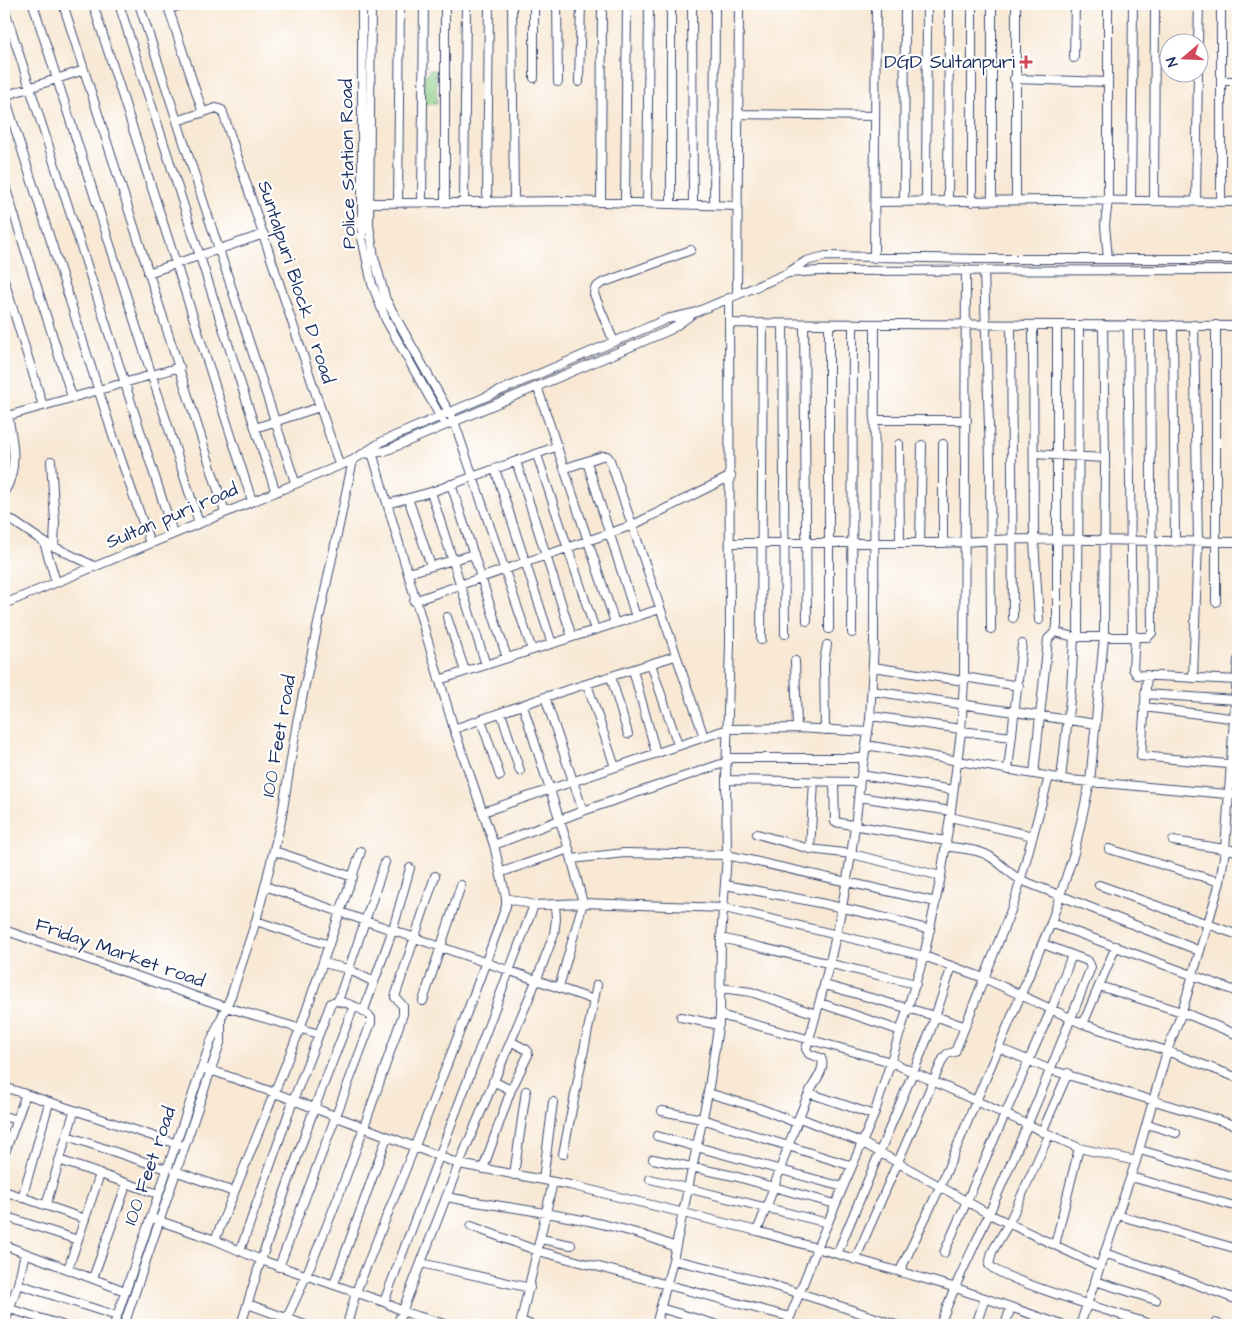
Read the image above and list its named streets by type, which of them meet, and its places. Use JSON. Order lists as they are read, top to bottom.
{
  "streets": {
    "street": [
      "Police Station Road",
      "Suntalpuri Block D road",
      "Sultan puri road",
      "100 Feet road",
      "Friday Market road"
    ]
  },
  "crossings": [
    ["Suntalpuri Block D road", "Sultan puri road"],
    ["Sultan puri road", "100 Feet road"],
    ["100 Feet road", "Friday Market road"]
  ],
  "places": {
    "health": ["DGD Sultanpuri"]
  },
  "north": "left"
}
